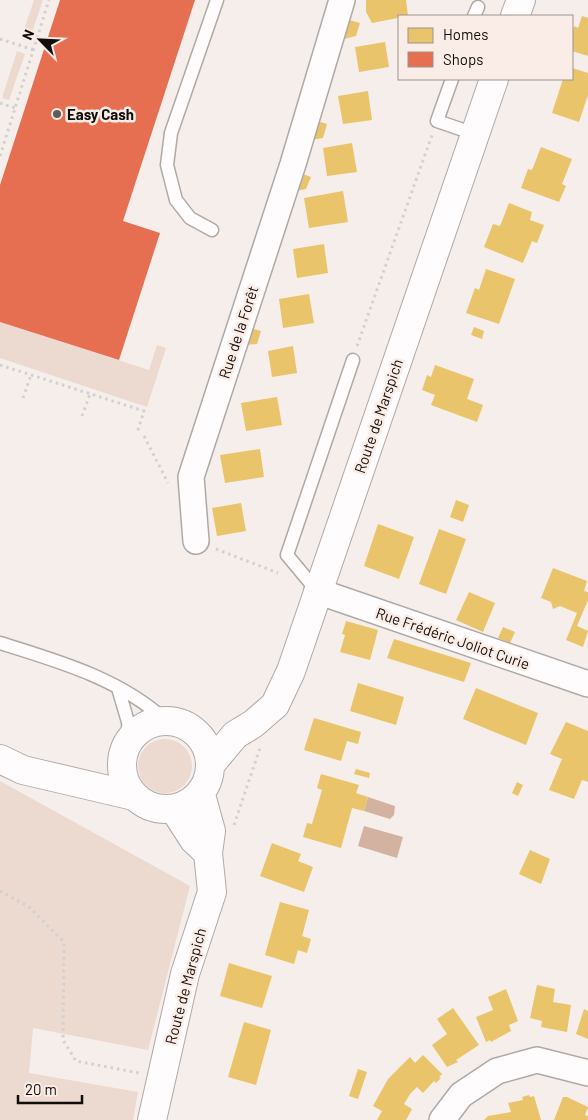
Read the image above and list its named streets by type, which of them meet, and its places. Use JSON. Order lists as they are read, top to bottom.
{
  "streets": {
    "main road": ["Route de Marspich"],
    "street": ["Rue de la Forêt", "Rue Frédéric Joliot Curie"]
  },
  "crossings": [
    ["Route de Marspich", "Rue Frédéric Joliot Curie"]
  ],
  "places": ["Easy Cash"],
  "legend": ["Homes", "Shops"],
  "scale_bar": "20 m",
  "north": "top left"
}
